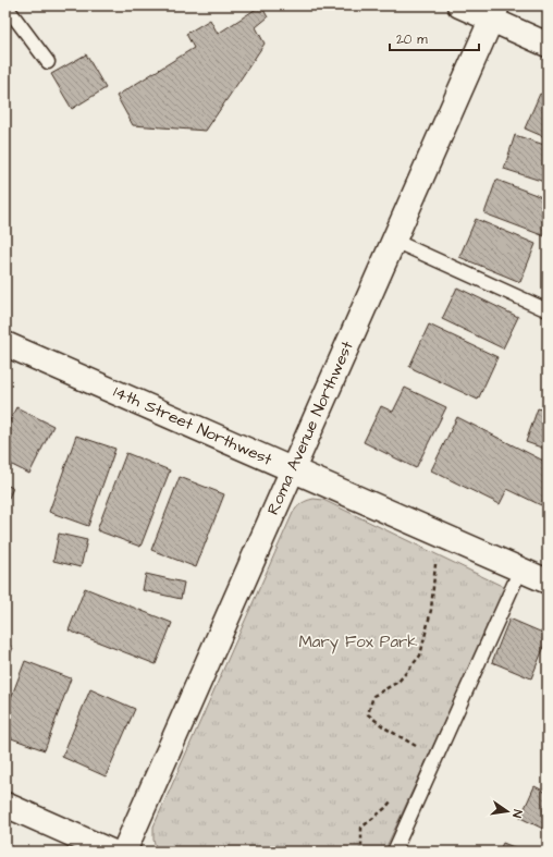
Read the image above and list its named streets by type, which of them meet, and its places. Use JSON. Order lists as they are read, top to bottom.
{
  "streets": {
    "street": ["14th Street Northwest", "Roma Avenue Northwest"]
  },
  "crossings": [
    ["14th Street Northwest", "Roma Avenue Northwest"]
  ],
  "parks": ["Mary Fox Park"],
  "scale_bar": "20 m",
  "north": "right"
}
